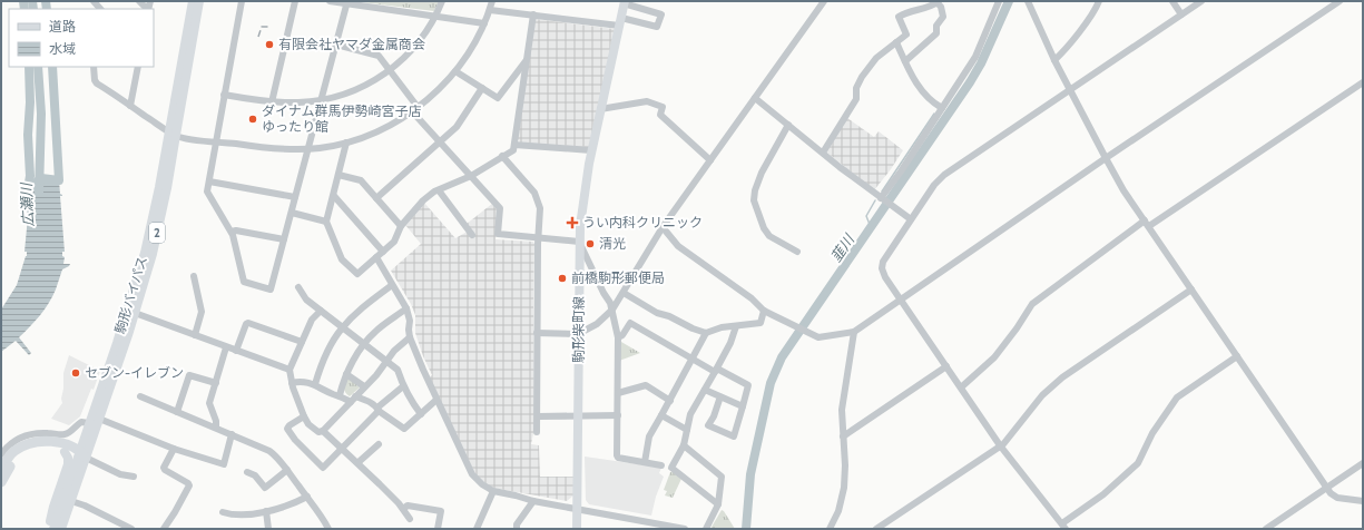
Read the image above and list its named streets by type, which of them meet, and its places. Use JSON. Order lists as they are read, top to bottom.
{
  "streets": {
    "main road": ["2", "駒形バイパス", "駒形柴町線"]
  },
  "water": ["広瀬川", "韮川"],
  "places": {
    "other": [
      "有限会社ヤマダ金属商会",
      "ダイナム群馬伊勢崎宮子店 ゆったり館",
      "清光",
      "前橋駒形郵便局",
      "セブン-イレブン"
    ],
    "health": ["うい内科クリニック"]
  },
  "legend": ["道路", "水域"]
}
